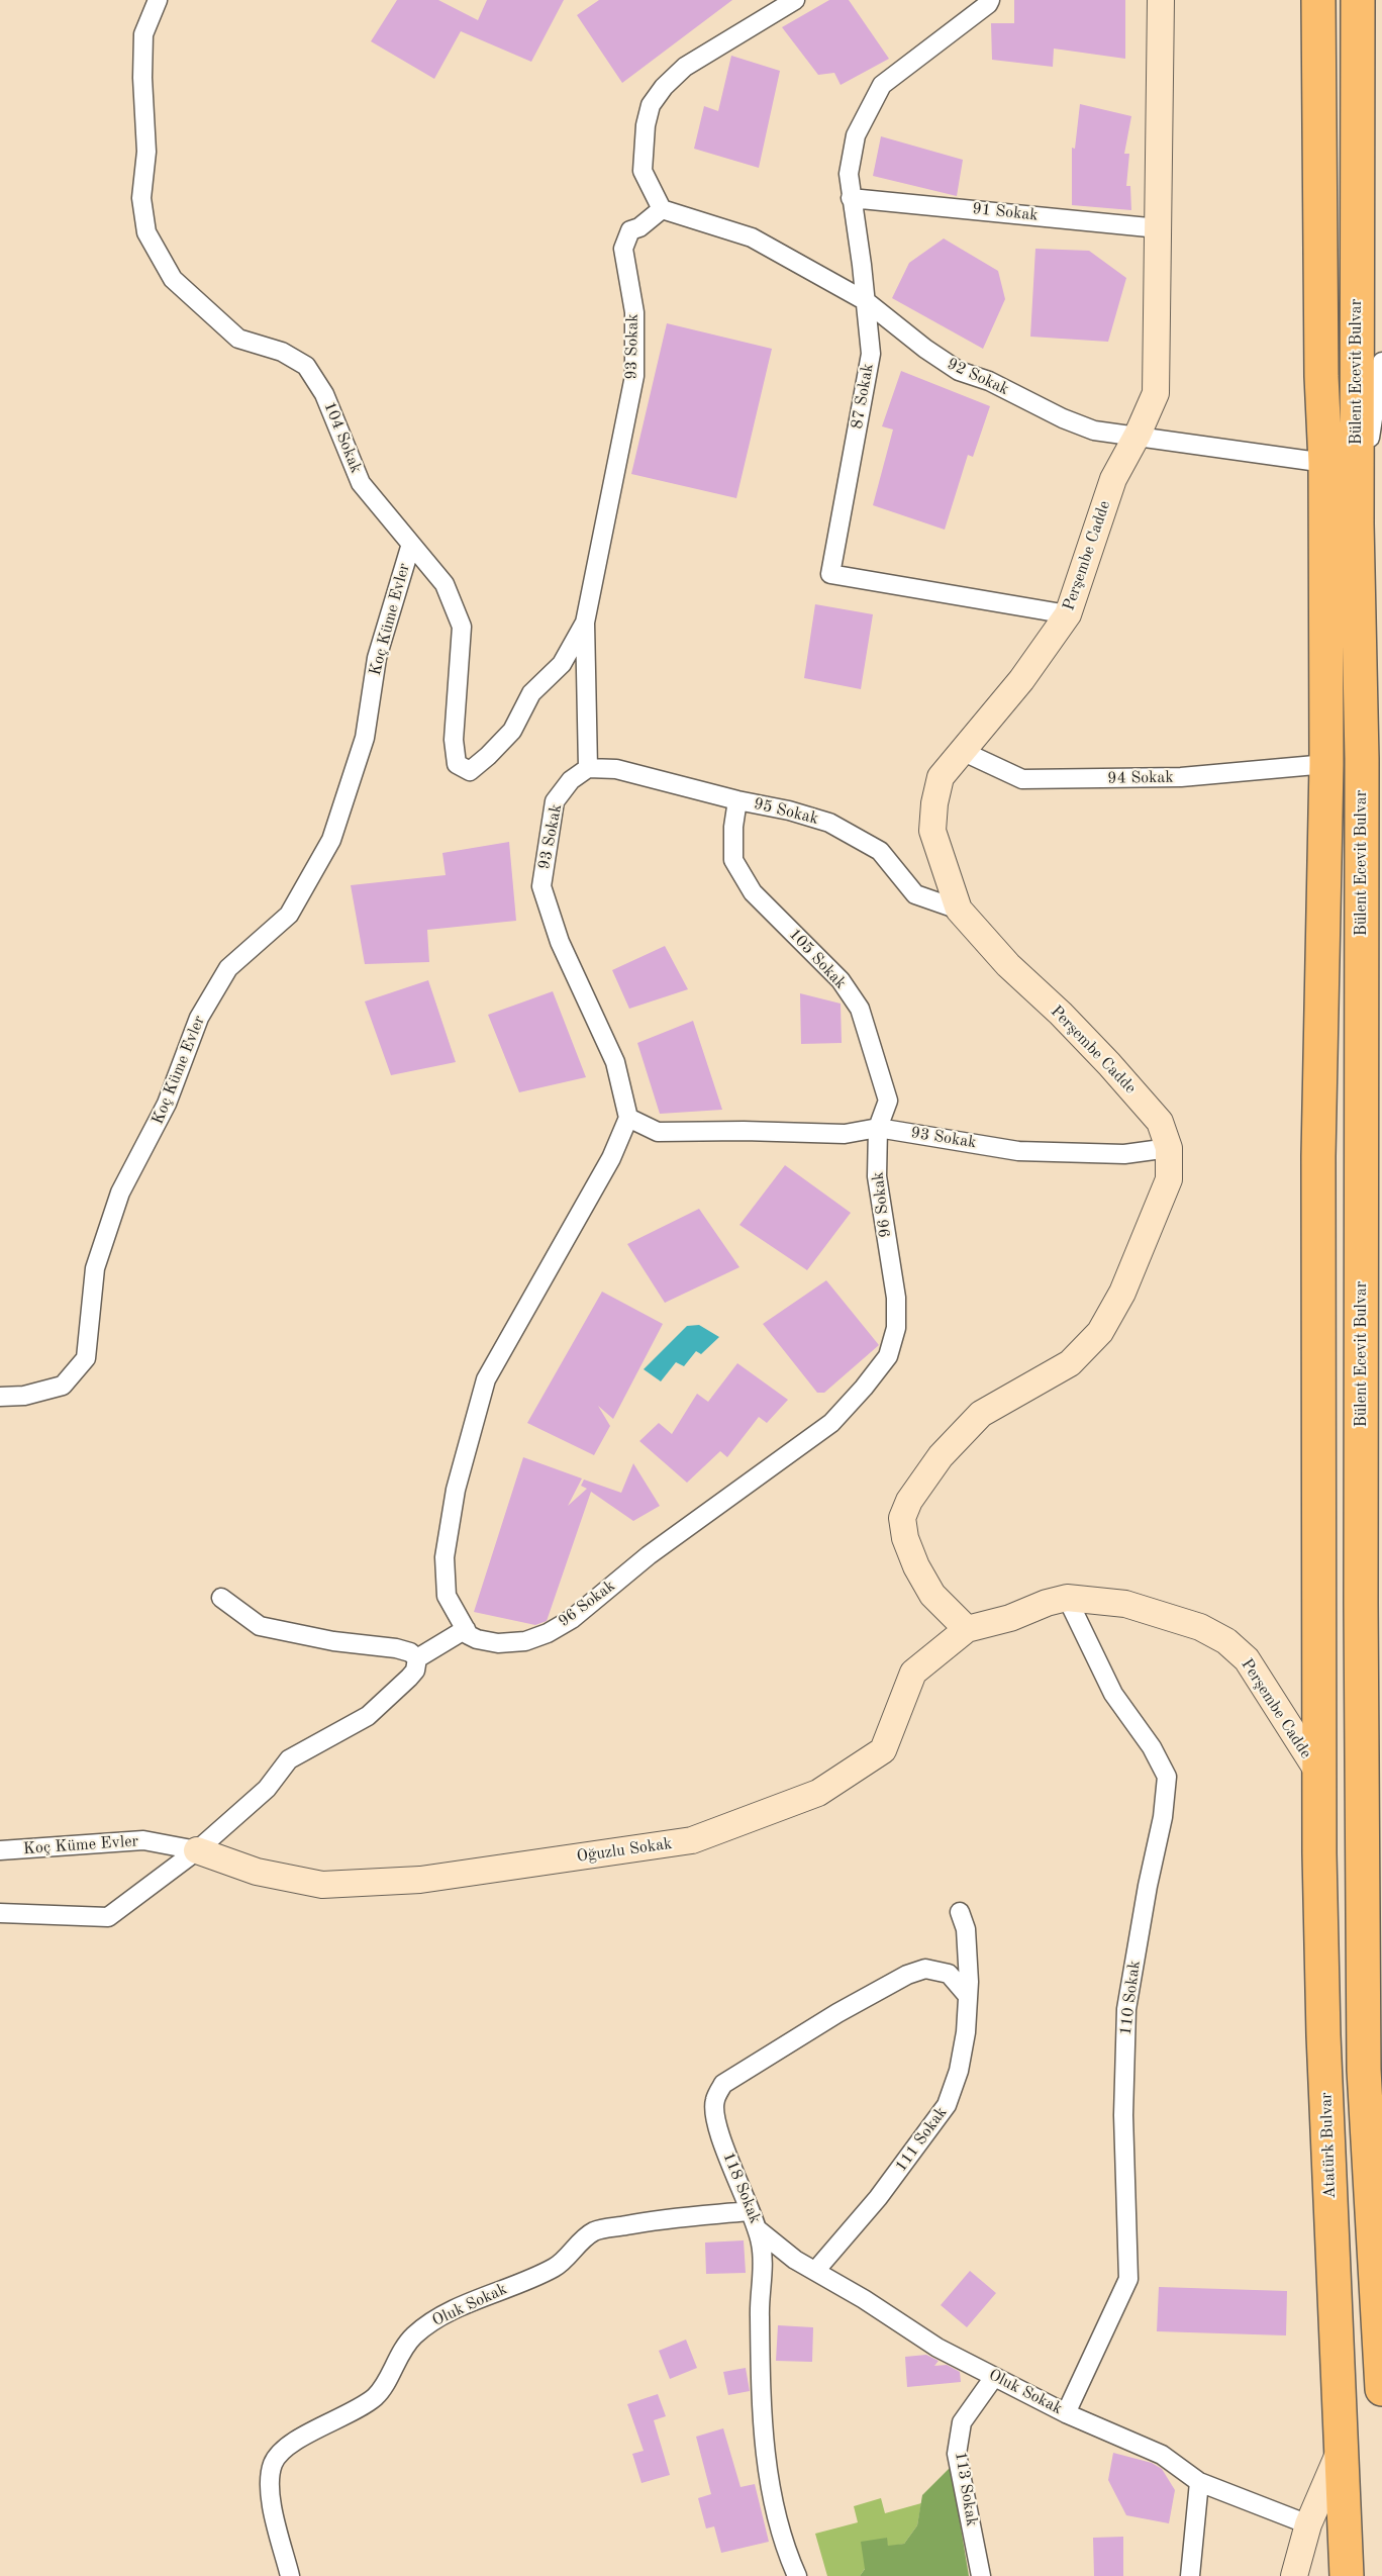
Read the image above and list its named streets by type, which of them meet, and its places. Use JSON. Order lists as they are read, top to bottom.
{
  "streets": {
    "highway": ["Bülent Ecevit Bulvar", "Atatürk Bulvar"],
    "main road": ["Perşembe Cadde", "Oğuzlu Sokak"],
    "street": [
      "91 Sokak",
      "93 Sokak",
      "92 Sokak",
      "87 Sokak",
      "104 Sokak",
      "Koç Küme Evler",
      "94 Sokak",
      "95 Sokak",
      "105 Sokak",
      "96 Sokak",
      "110 Sokak",
      "111 Sokak",
      "118 Sokak",
      "Oluk Sokak",
      "113 Sokak"
    ]
  },
  "crossings": [
    ["91 Sokak", "87 Sokak"],
    ["91 Sokak", "Perşembe Cadde"],
    ["93 Sokak", "92 Sokak"],
    ["93 Sokak", "104 Sokak"],
    ["93 Sokak", "Perşembe Cadde"],
    ["93 Sokak", "95 Sokak"],
    ["93 Sokak", "105 Sokak"],
    ["93 Sokak", "96 Sokak"],
    ["Bülent Ecevit Bulvar", "92 Sokak"],
    ["Bülent Ecevit Bulvar", "94 Sokak"],
    ["Bülent Ecevit Bulvar", "Atatürk Bulvar"],
    ["92 Sokak", "87 Sokak"],
    ["92 Sokak", "Perşembe Cadde"],
    ["87 Sokak", "Perşembe Cadde"],
    ["104 Sokak", "Koç Küme Evler"],
    ["Perşembe Cadde", "94 Sokak"],
    ["Perşembe Cadde", "95 Sokak"],
    ["Perşembe Cadde", "Oğuzlu Sokak"],
    ["Perşembe Cadde", "110 Sokak"],
    ["Perşembe Cadde", "Atatürk Bulvar"],
    ["Koç Küme Evler", "Oğuzlu Sokak"],
    ["95 Sokak", "105 Sokak"],
    ["105 Sokak", "96 Sokak"],
    ["110 Sokak", "Oluk Sokak"],
    ["111 Sokak", "118 Sokak"],
    ["111 Sokak", "Oluk Sokak"],
    ["118 Sokak", "Oluk Sokak"],
    ["Oluk Sokak", "113 Sokak"]
  ]
}
